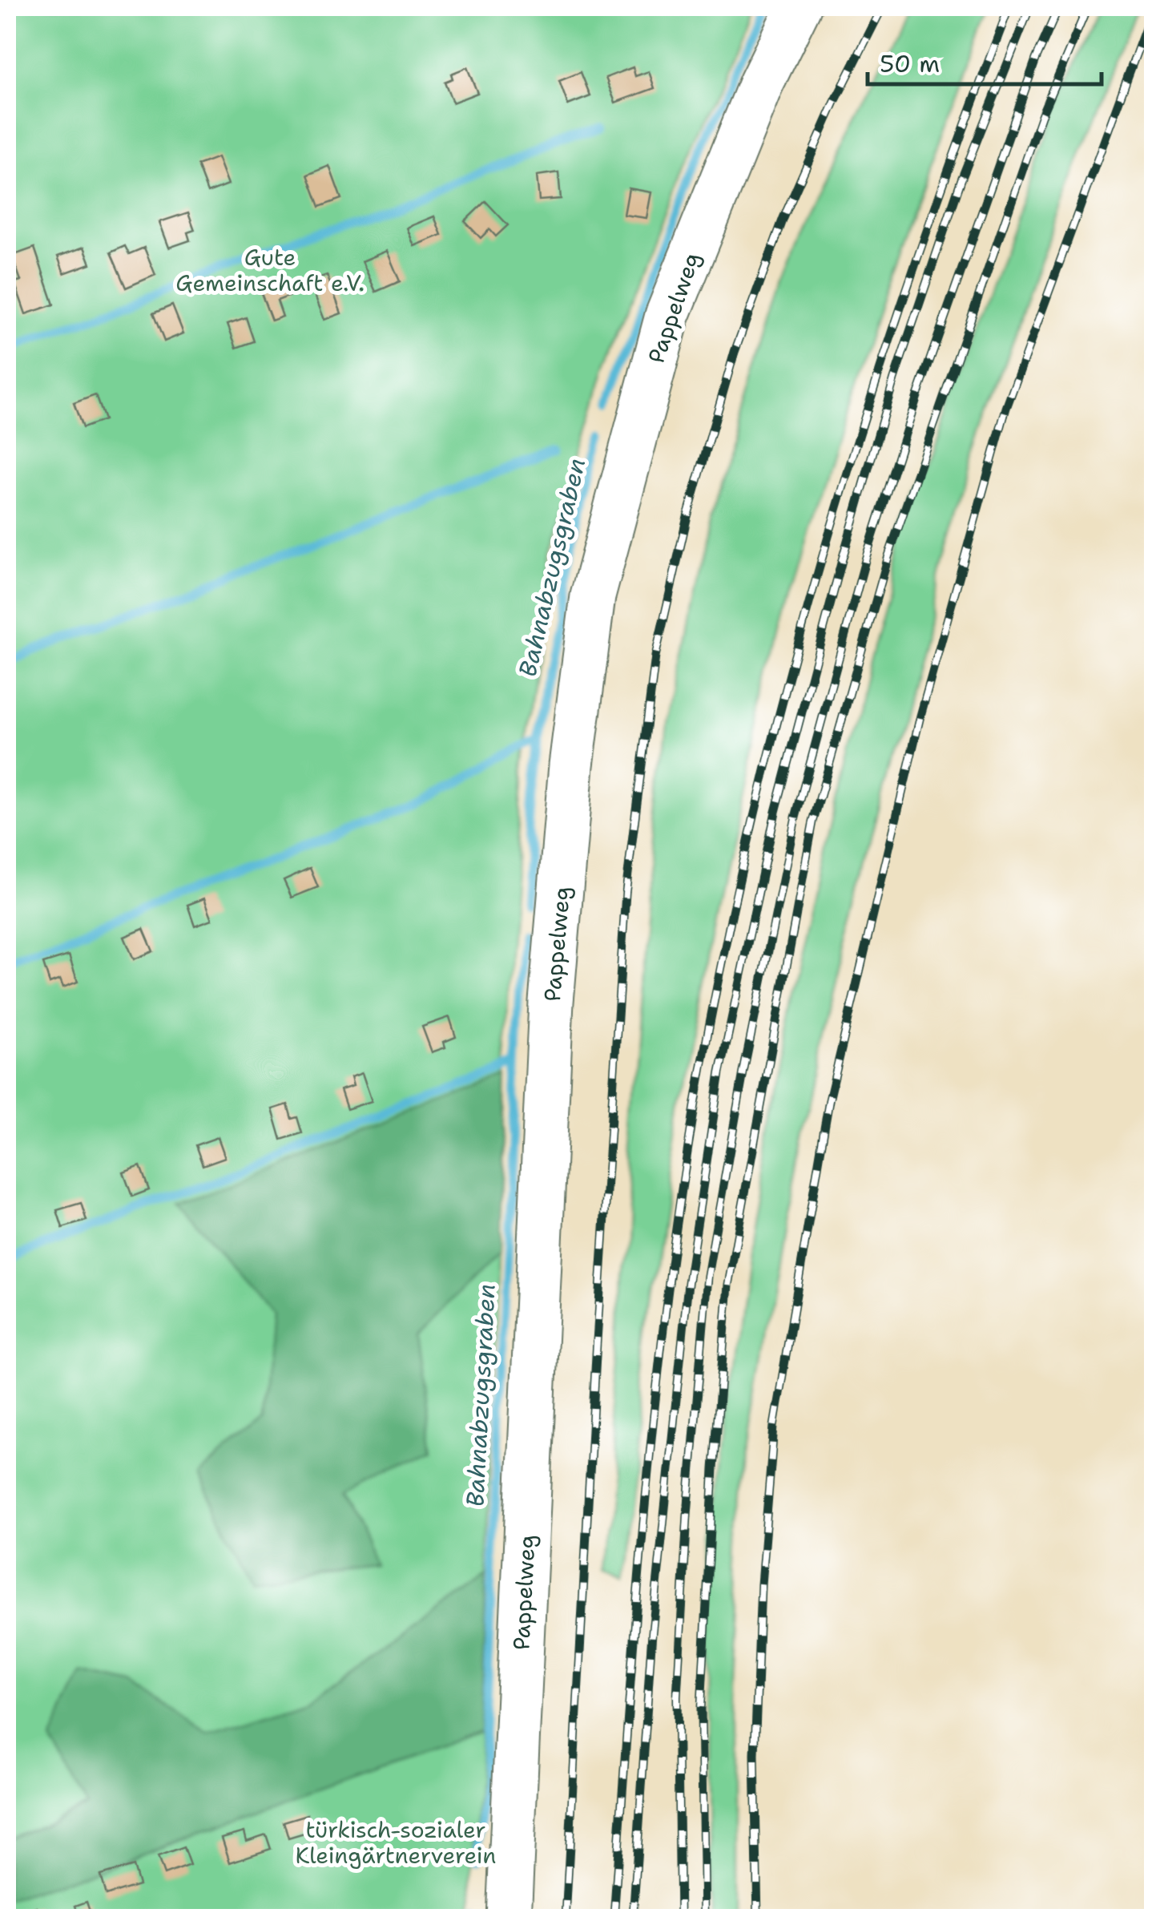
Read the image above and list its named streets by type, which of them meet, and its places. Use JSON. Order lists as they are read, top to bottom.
{
  "streets": {
    "street": ["Pappelweg"]
  },
  "water": ["Bahnabzugsgraben"],
  "parks": ["Gute Gemeinschaft e.V.", "türkisch-sozialer Kleingärtnerverein"],
  "scale_bar": "50 m"
}
